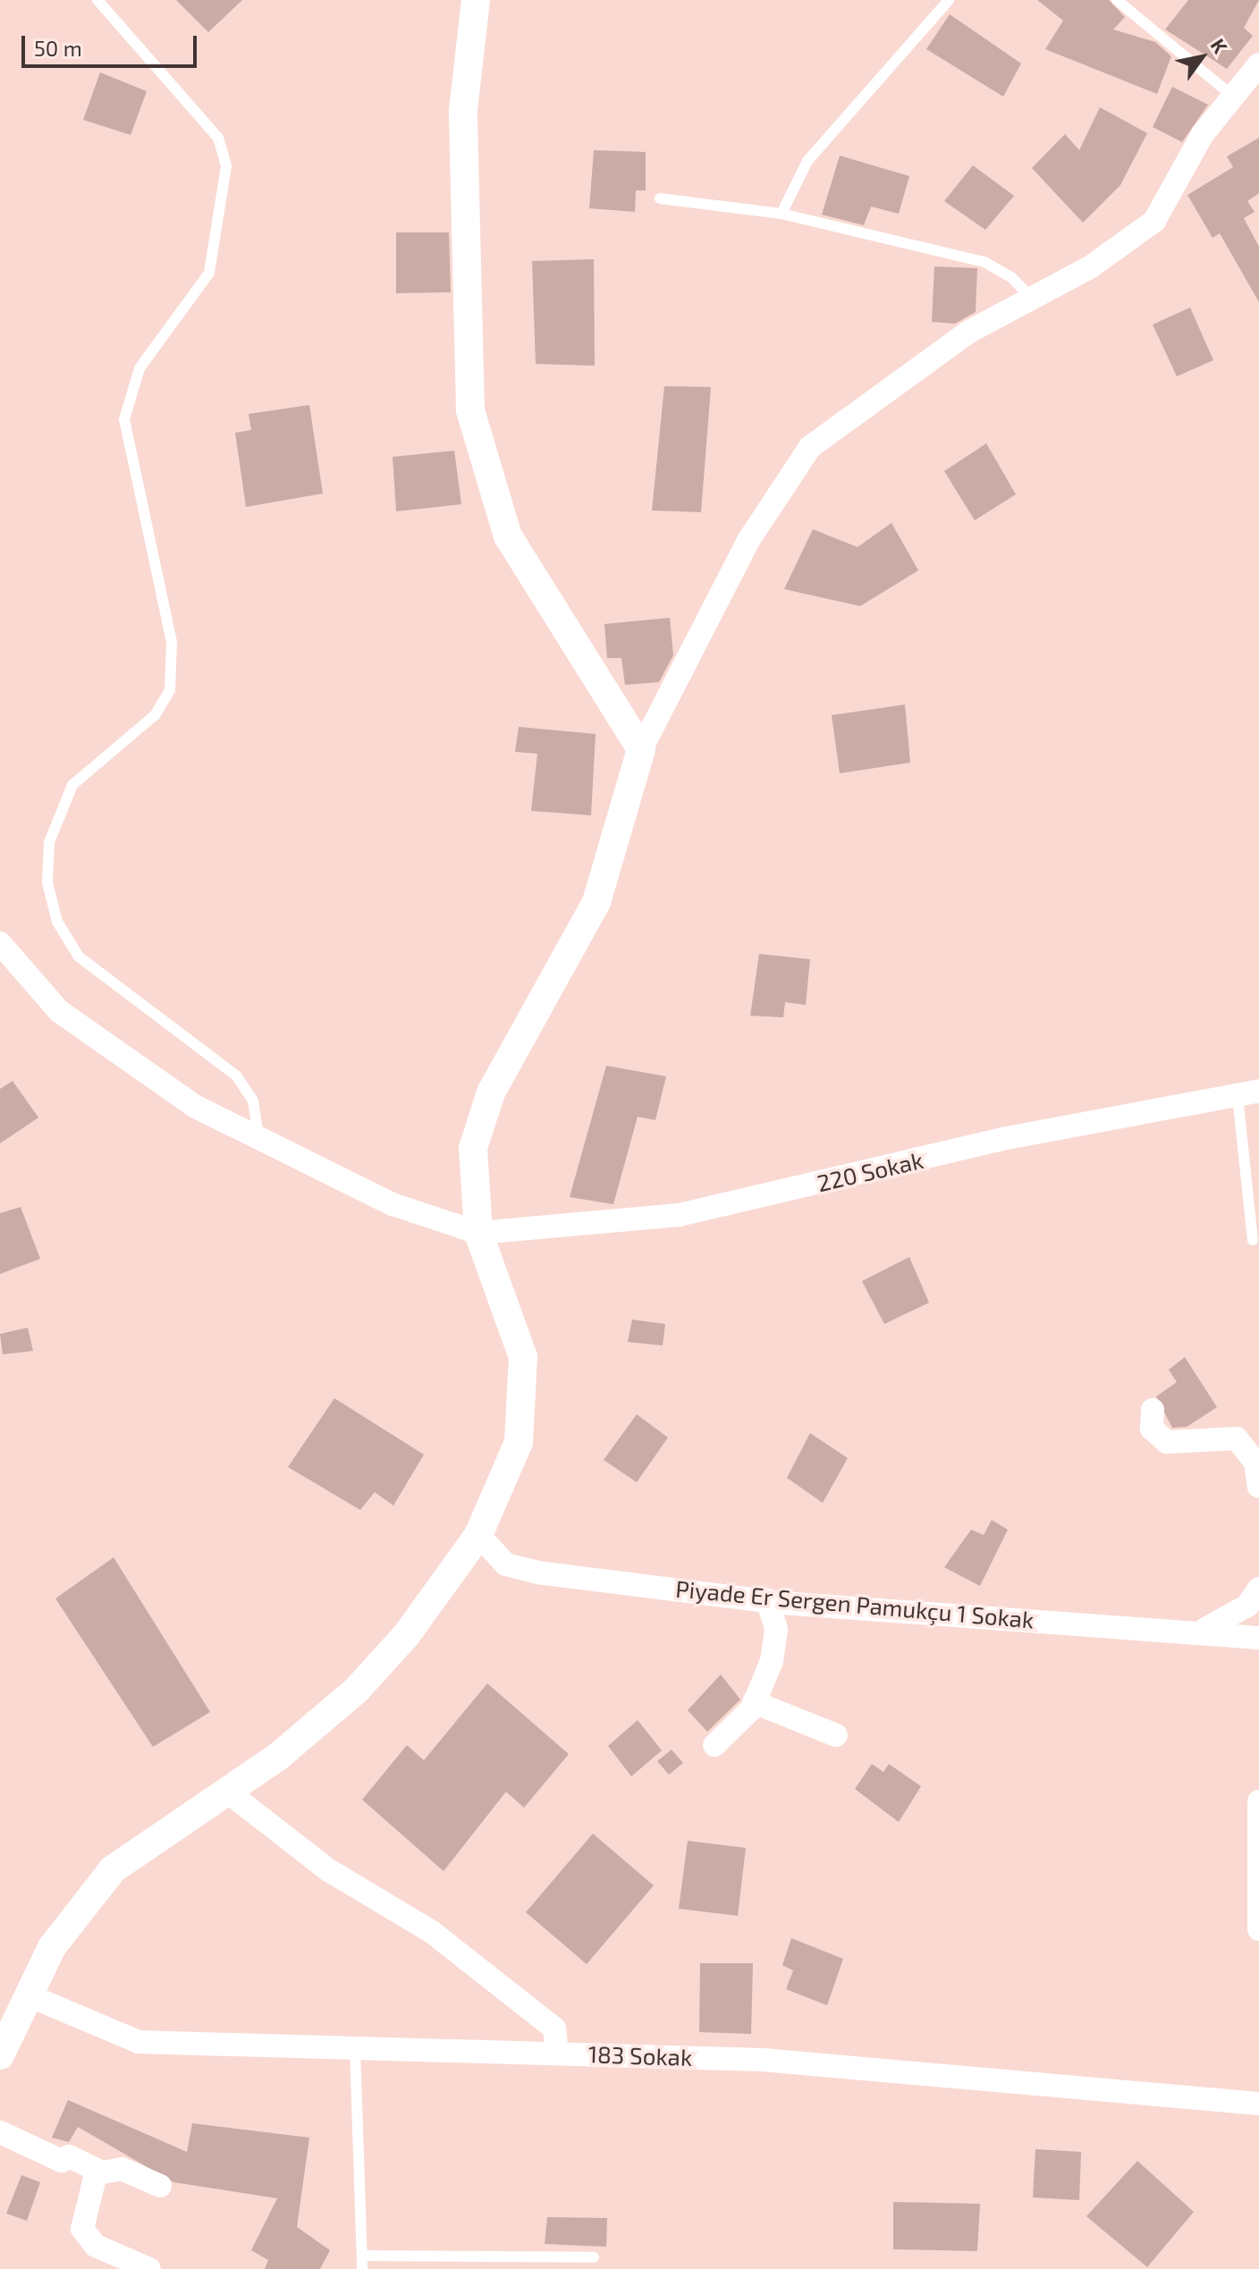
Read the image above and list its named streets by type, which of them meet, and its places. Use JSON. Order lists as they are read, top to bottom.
{
  "streets": {
    "street": ["220 Sokak", "Piyade Er Sergen Pamukçu 1 Sokak", "183 Sokak"]
  },
  "scale_bar": "50 m",
  "north": "top right"
}
